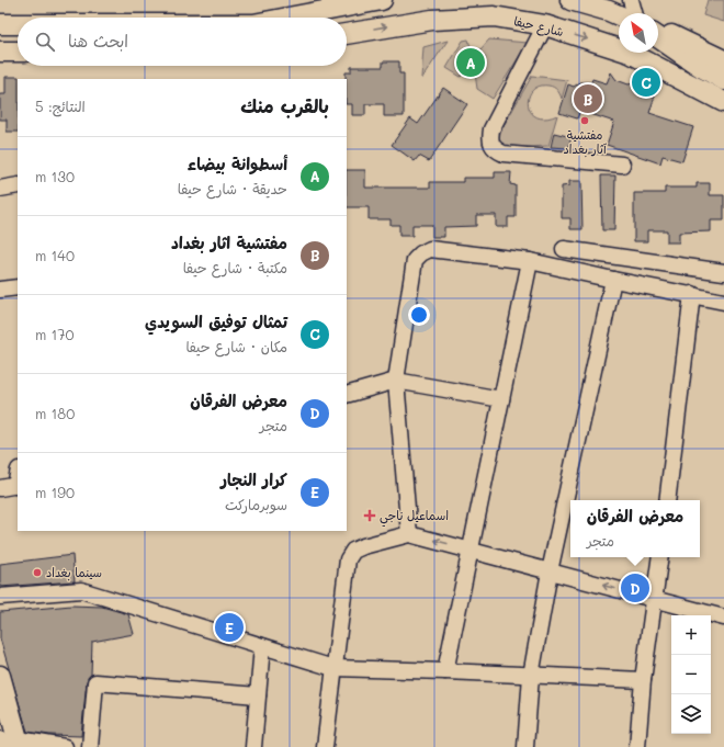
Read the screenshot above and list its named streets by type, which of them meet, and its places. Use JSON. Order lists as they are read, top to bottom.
{
  "streets": {
    "main road": ["شارع حيفا"]
  },
  "places": {
    "other": ["مفتشية آثار بغداد", "سينما بغداد"],
    "health": ["اسماعيل ناجي"]
  },
  "north": "top left",
  "page": {
    "search": "ابحث هنا",
    "pins": [
      "A",
      "C",
      "B",
      "D",
      "E"
    ],
    "heading": ["بالقرب منك", "النتائج: 5"],
    "list": [
      {
        "mark": "A",
        "name": "أسطوانة بيضاء",
        "note": "حديقة · شارع حيفا",
        "value": "130 m"
      },
      {
        "mark": "B",
        "name": "مفتشية اثار بغداد",
        "note": "مكتبة · شارع حيفا",
        "value": "140 m"
      },
      {
        "mark": "C",
        "name": "تمثال توفيق السويدي",
        "note": "مكان · شارع حيفا",
        "value": "170 m"
      },
      {
        "mark": "D",
        "name": "معرض الفرقان",
        "note": "متجر",
        "value": "180 m"
      },
      {
        "mark": "E",
        "name": "كرار النجار",
        "note": "سوبرماركت",
        "value": "190 m"
      }
    ],
    "popup": ["معرض الفرقان", "متجر"],
    "map_buttons": ["+", "−"]
  }
}
